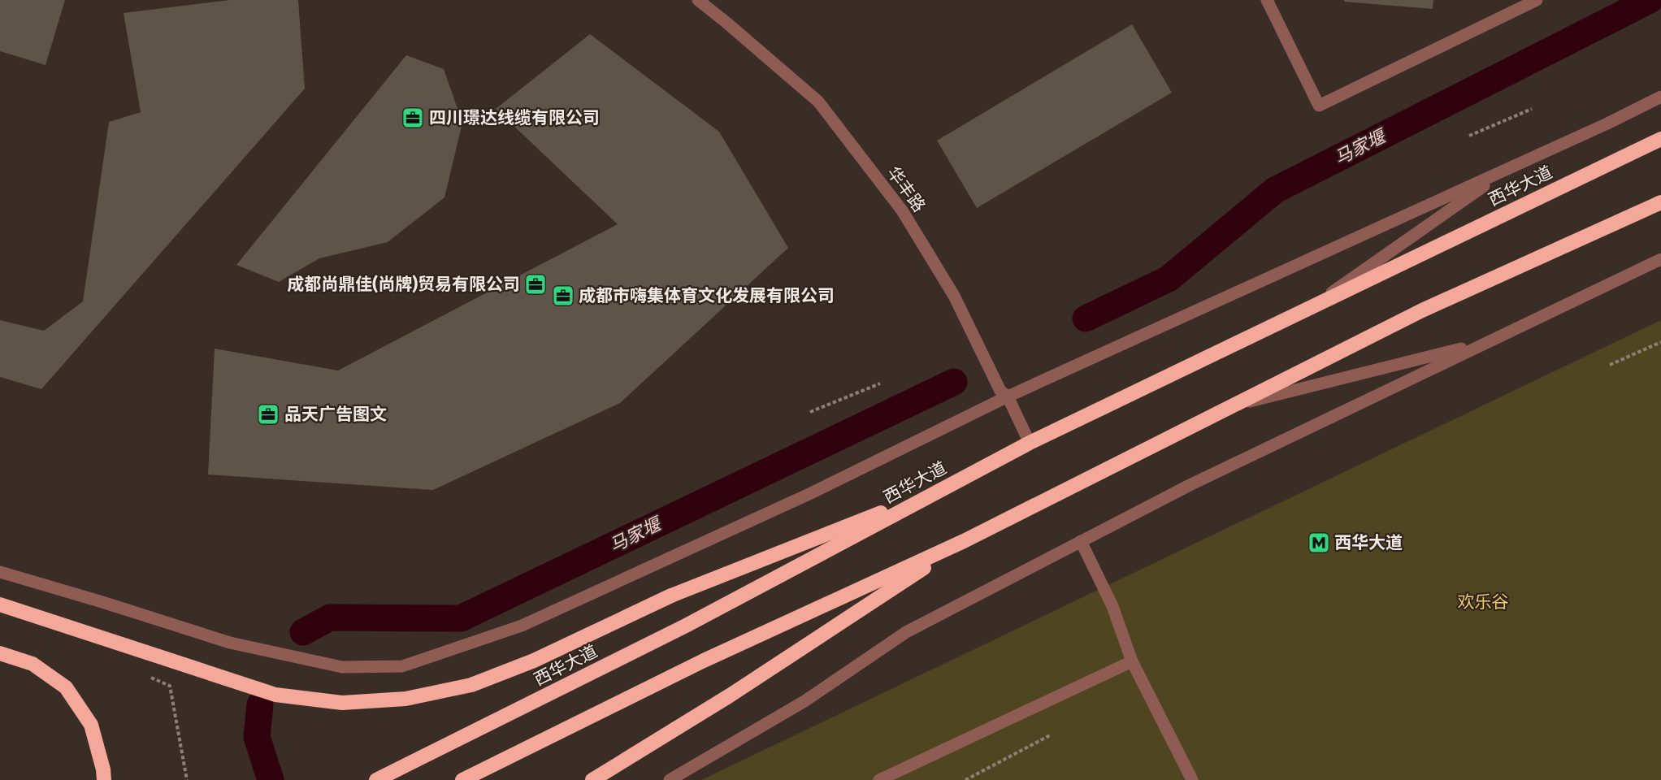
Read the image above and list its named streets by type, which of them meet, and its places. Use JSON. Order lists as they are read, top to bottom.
{
  "streets": {
    "highway": ["西华大道"],
    "street": ["华丰路"]
  },
  "crossings": [
    ["西华大道", "华丰路"]
  ],
  "water": ["马家堰"],
  "parks": ["欢乐谷"],
  "places": {
    "office": [
      "四川璟达线缆有限公司",
      "成都尚鼎佳(尚牌)贸易有限公司",
      "成都市嗨集体育文化发展有限公司",
      "品天广告图文"
    ],
    "metro station": ["西华大道"]
  }
}
